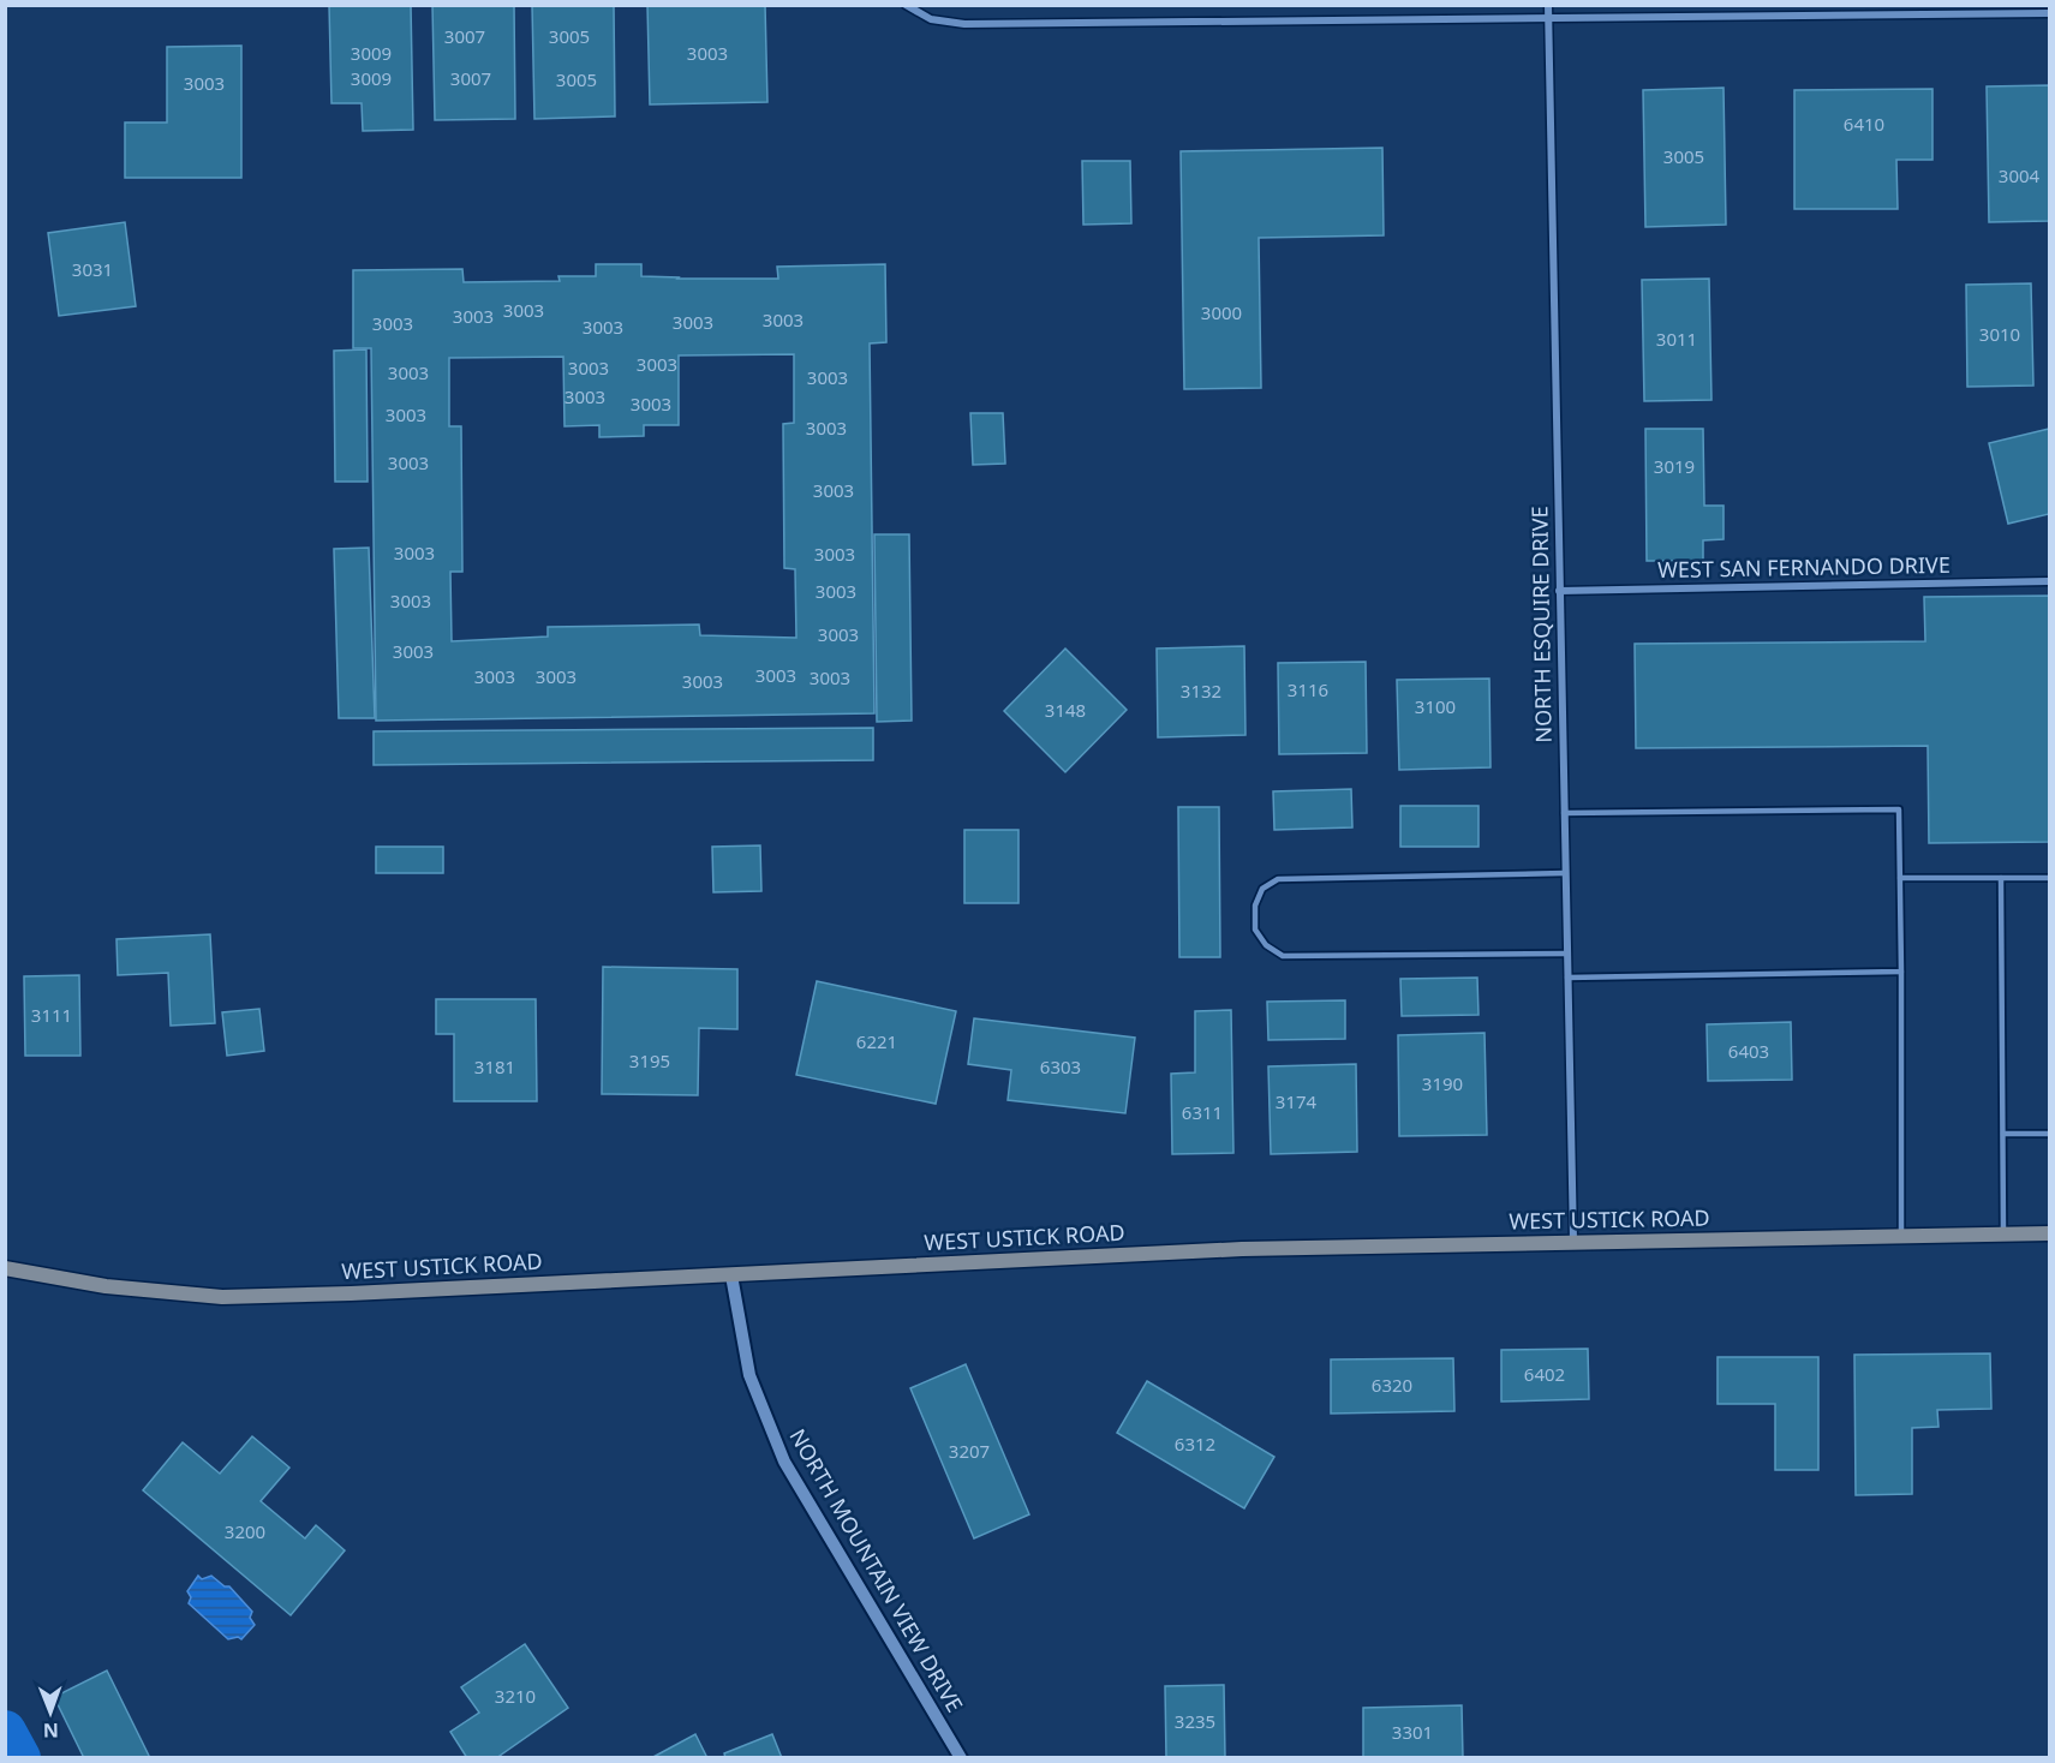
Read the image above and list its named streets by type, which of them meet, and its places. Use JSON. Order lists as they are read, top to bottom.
{
  "streets": {
    "main road": ["WEST USTICK ROAD"],
    "street": ["WEST SAN FERNANDO DRIVE", "NORTH ESQUIRE DRIVE", "NORTH MOUNTAIN VIEW DRIVE"]
  },
  "crossings": [
    ["WEST SAN FERNANDO DRIVE", "NORTH ESQUIRE DRIVE"],
    ["NORTH ESQUIRE DRIVE", "WEST USTICK ROAD"],
    ["WEST USTICK ROAD", "NORTH MOUNTAIN VIEW DRIVE"]
  ],
  "house_numbers": [
    "3007",
    "3005",
    "3009",
    "3003",
    "3009",
    "3007",
    "3005",
    "3003",
    "6410",
    "3005",
    "3004",
    "3031",
    "3003",
    "3000",
    "3003",
    "3003",
    "3003",
    "3003",
    "3003",
    "3010",
    "3011",
    "3003",
    "3003",
    "3003",
    "3003",
    "3003",
    "3003",
    "3003",
    "3003",
    "3003",
    "3019",
    "3003",
    "3003",
    "3003",
    "3003",
    "3003",
    "3003",
    "3003",
    "3003",
    "3003",
    "3003",
    "3003",
    "3003",
    "3116",
    "3132",
    "3100",
    "3148",
    "3111",
    "6221",
    "6403",
    "3195",
    "3181",
    "6303",
    "3190",
    "3174",
    "6311",
    "6402",
    "6320",
    "6312",
    "3207",
    "3200",
    "3210",
    "3235",
    "3301"
  ],
  "north": "bottom"
}
